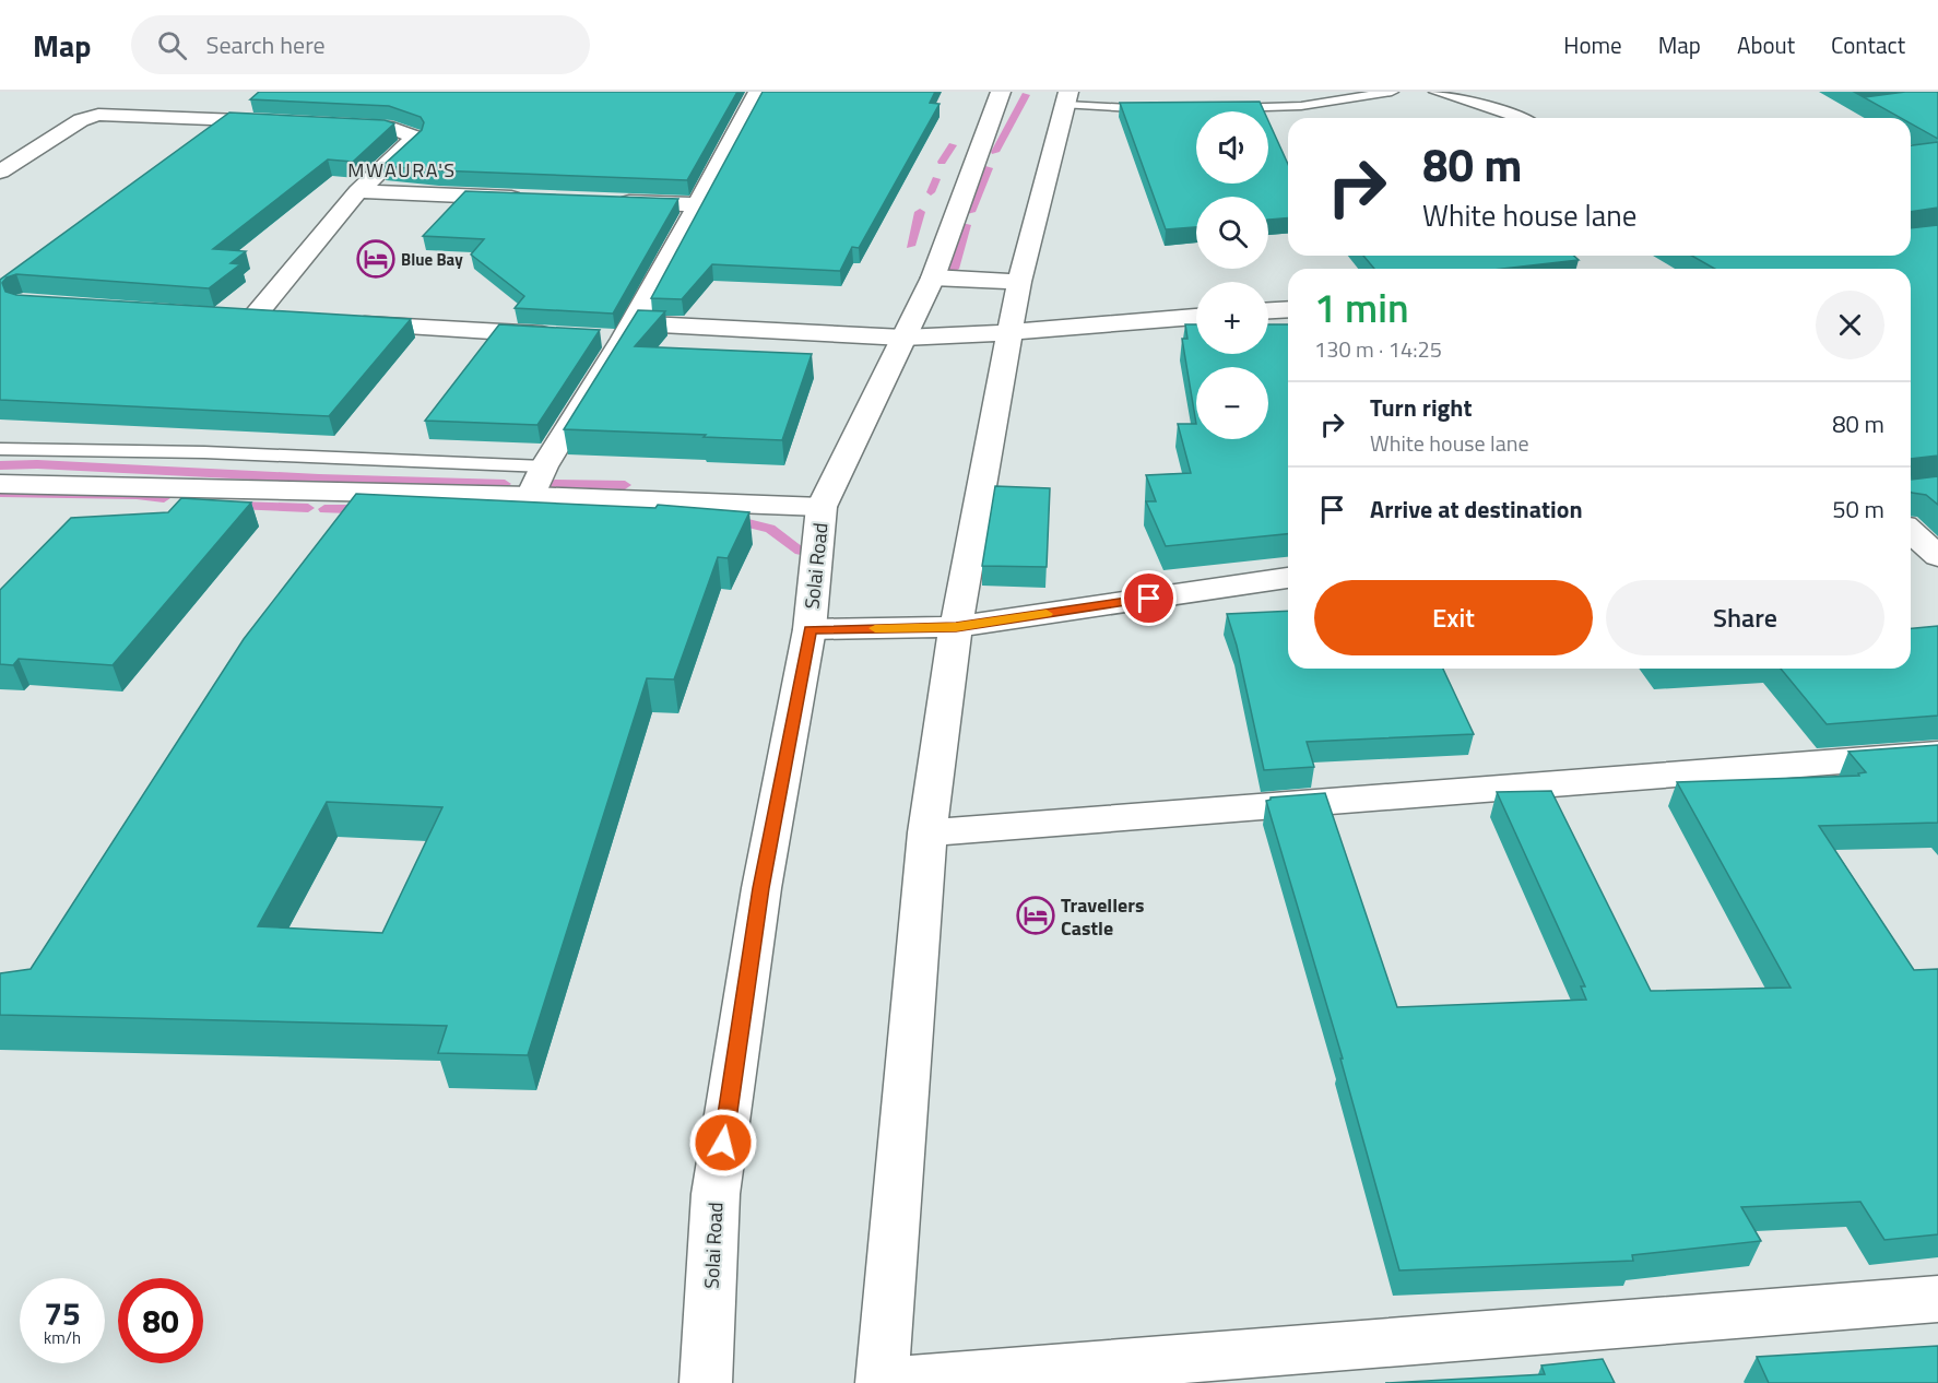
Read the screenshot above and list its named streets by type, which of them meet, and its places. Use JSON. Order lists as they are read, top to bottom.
{
  "streets": {
    "main road": ["Solai Road"]
  },
  "districts": ["MWAURA'S"],
  "places": {
    "hotel": ["Blue Bay", "Travellers Castle"]
  },
  "page": {
    "header": "Map",
    "search": "Search here",
    "nav": [
      "Home",
      "Map",
      "About",
      "Contact"
    ],
    "map_buttons": ["+", "−"],
    "turn": ["80 m", "White house lane"],
    "heading": ["1 min", "130 m · 14:25"],
    "list": [
      {
        "name": "Turn right",
        "note": "White house lane",
        "value": "80 m"
      },
      {
        "name": "Arrive at destination",
        "value": "50 m"
      }
    ],
    "buttons": ["Exit", "Share"],
    "speed": "75 km/h",
    "limit": "80"
  }
}
